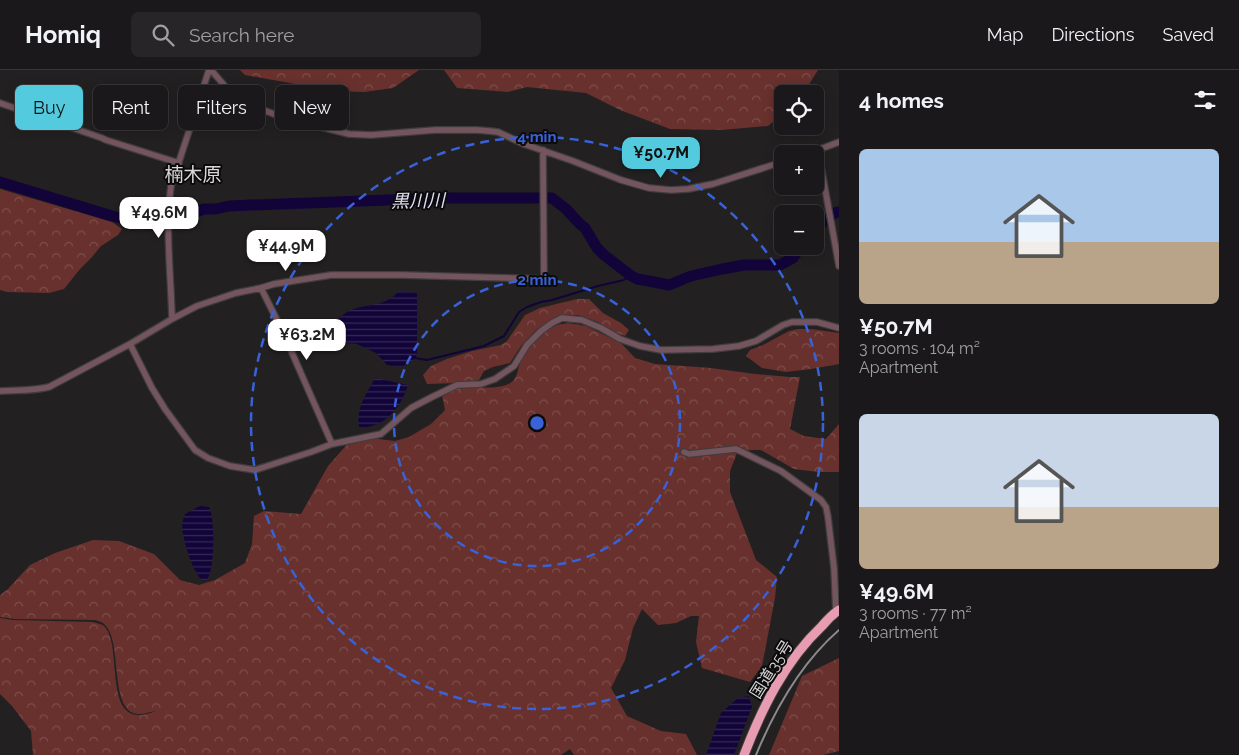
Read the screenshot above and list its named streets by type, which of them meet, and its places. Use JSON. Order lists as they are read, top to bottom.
{
  "streets": {
    "highway": ["国道35号"]
  },
  "districts": ["楠木原"],
  "water": ["黒川川"],
  "page": {
    "header": "Homiq",
    "search": "Search here",
    "nav": ["Map", "Directions", "Saved"],
    "heading": "4 homes",
    "map_buttons": ["+", "−"],
    "chip": [
      "Buy",
      "Rent",
      "Filters",
      "New"
    ],
    "list": [
      {
        "name": "¥50.7M",
        "note": "3 rooms · 104 m² · Apartment"
      },
      {
        "name": "¥49.6M",
        "note": "3 rooms · 77 m² · Apartment"
      }
    ],
    "price": [
      "¥50.7M",
      "¥49.6M",
      "¥44.9M",
      "¥63.2M"
    ]
  },
  "rings": ["4 min", "2 min"]
}
